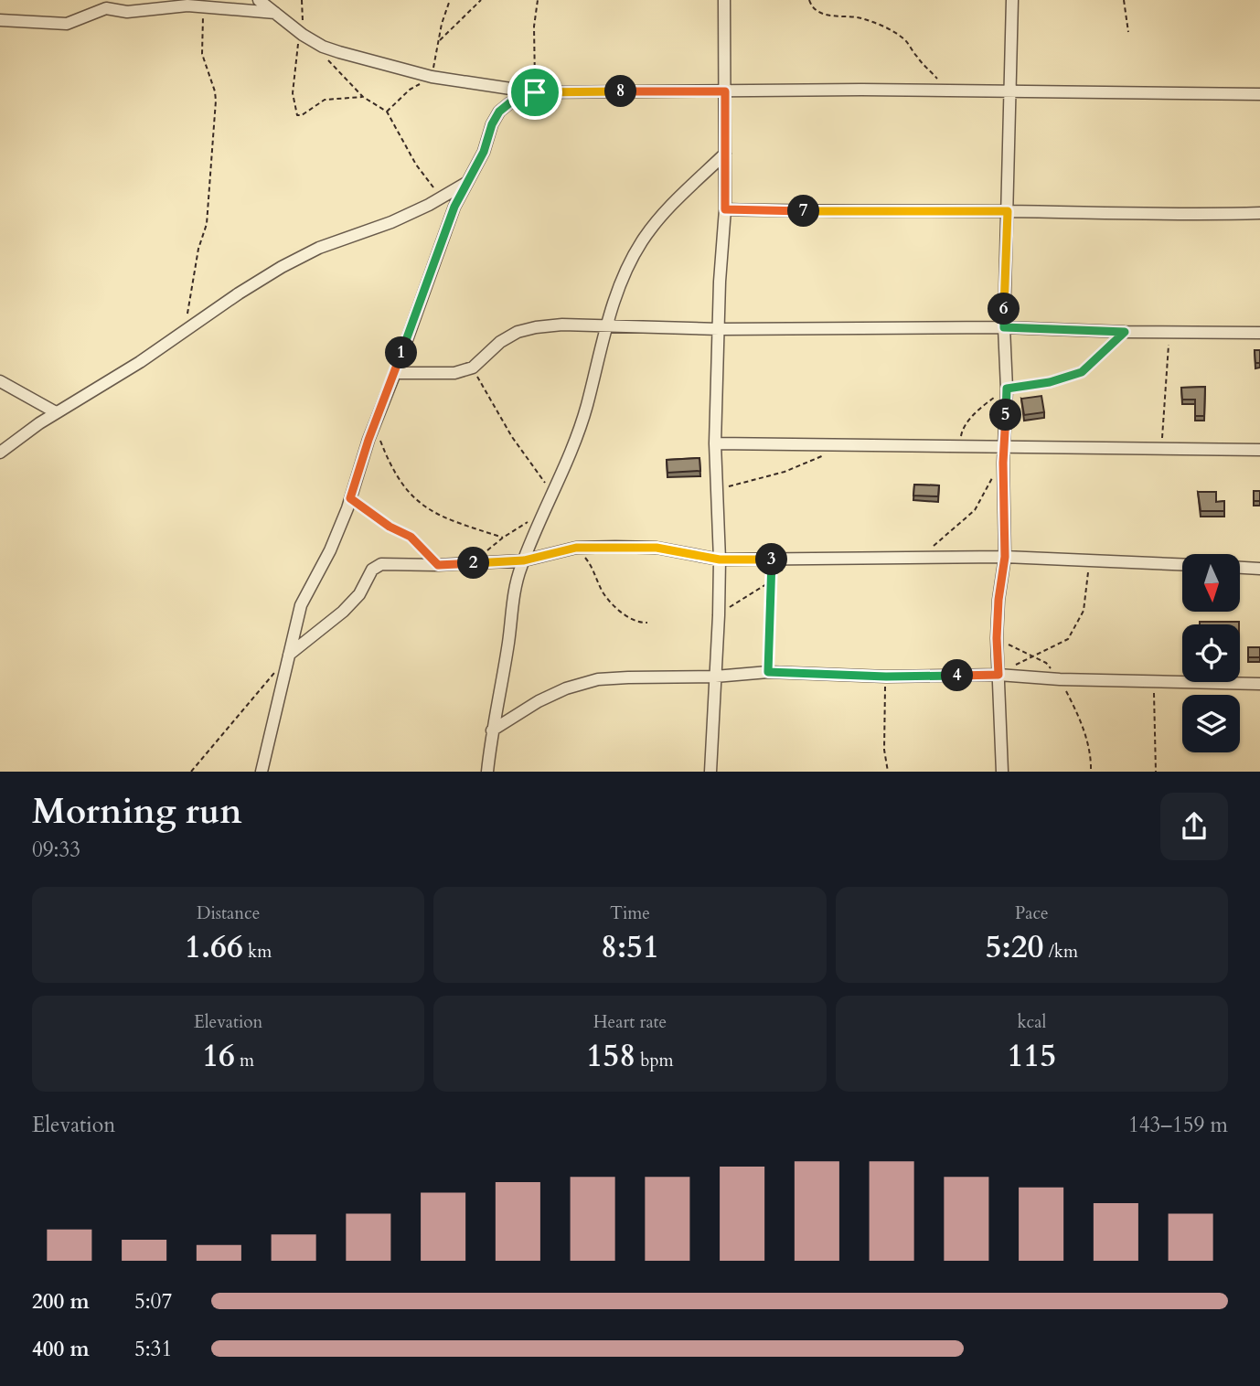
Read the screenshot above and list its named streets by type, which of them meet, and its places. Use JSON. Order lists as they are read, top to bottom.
{
  "north": "bottom",
  "page": {
    "pins": [
      "8",
      "7",
      "6",
      "1",
      "5",
      "3",
      "2",
      "4"
    ],
    "heading": ["Morning run", "09:33"],
    "stats": [
      ["Distance", "1.66 km"],
      ["Time", "8:51"],
      ["Pace", "5:20 /km"],
      ["Elevation", "16 m"],
      ["Heart rate", "158 bpm"],
      ["kcal", "115"]
    ],
    "chart": ["Elevation", "143–159 m"],
    "list": [
      {
        "name": "200 m",
        "note": "5:07"
      },
      {
        "name": "400 m",
        "note": "5:31"
      }
    ]
  }
}
